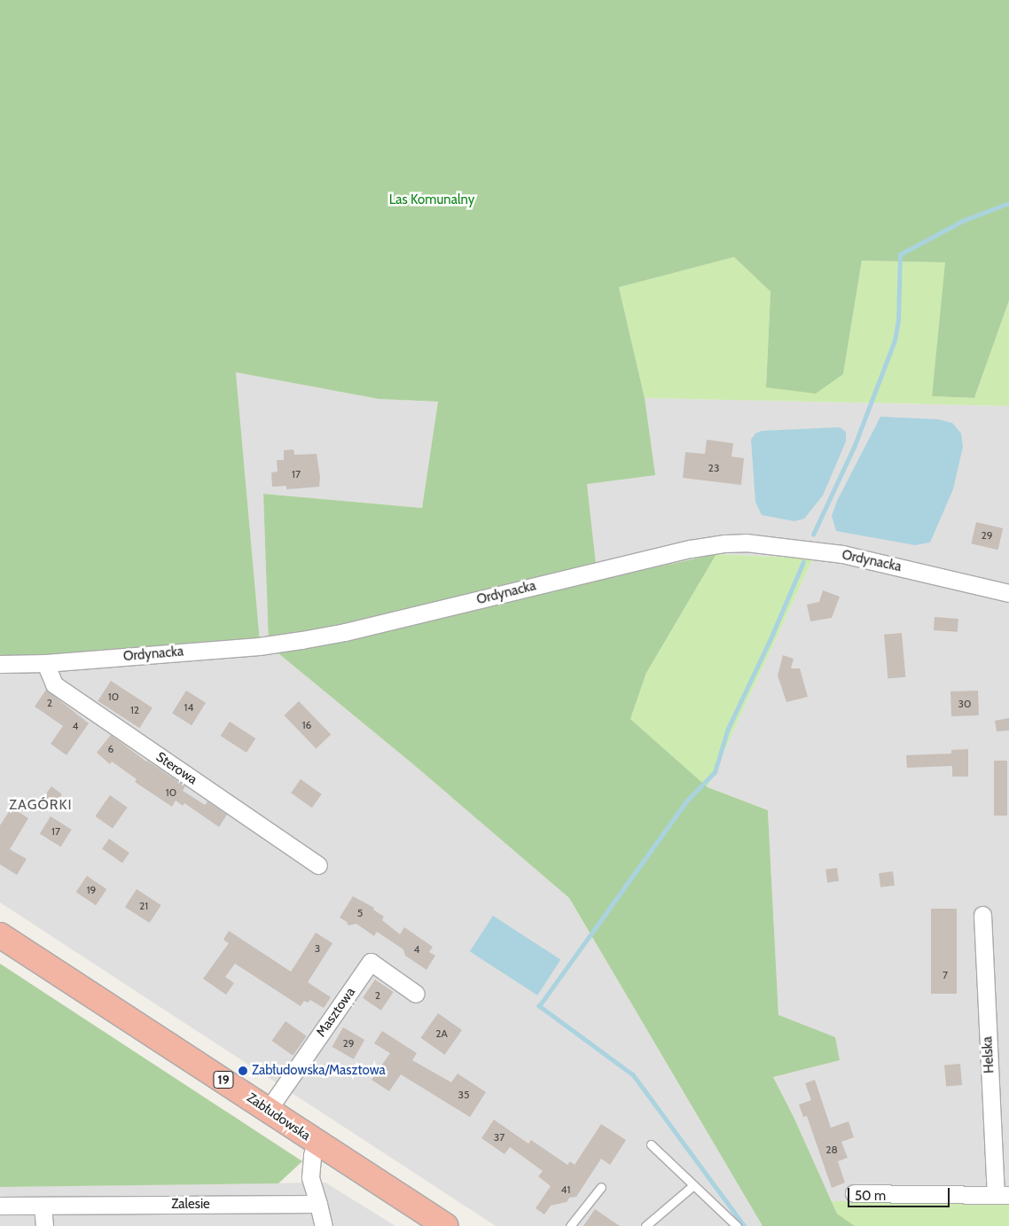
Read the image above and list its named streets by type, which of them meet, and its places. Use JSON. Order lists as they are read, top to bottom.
{
  "streets": {
    "highway": ["19", "Zabłudowska"],
    "street": [
      "Ordynacka",
      "Sterowa",
      "Masztowa",
      "Helska",
      "Zalesie"
    ]
  },
  "crossings": [
    ["Ordynacka", "Sterowa"],
    ["Masztowa", "Zabłudowska"]
  ],
  "districts": ["ZAGÓRKI"],
  "parks": ["Las Komunalny"],
  "places": ["Zabłudowska/Masztowa"],
  "house_numbers": [
    "23",
    "17",
    "29",
    "10",
    "2",
    "30",
    "14",
    "12",
    "16",
    "4",
    "6",
    "10",
    "17",
    "19",
    "21",
    "5",
    "3",
    "4",
    "7",
    "2",
    "2A",
    "29",
    "35",
    "37",
    "28",
    "41"
  ],
  "scale_bar": "50 m"
}
